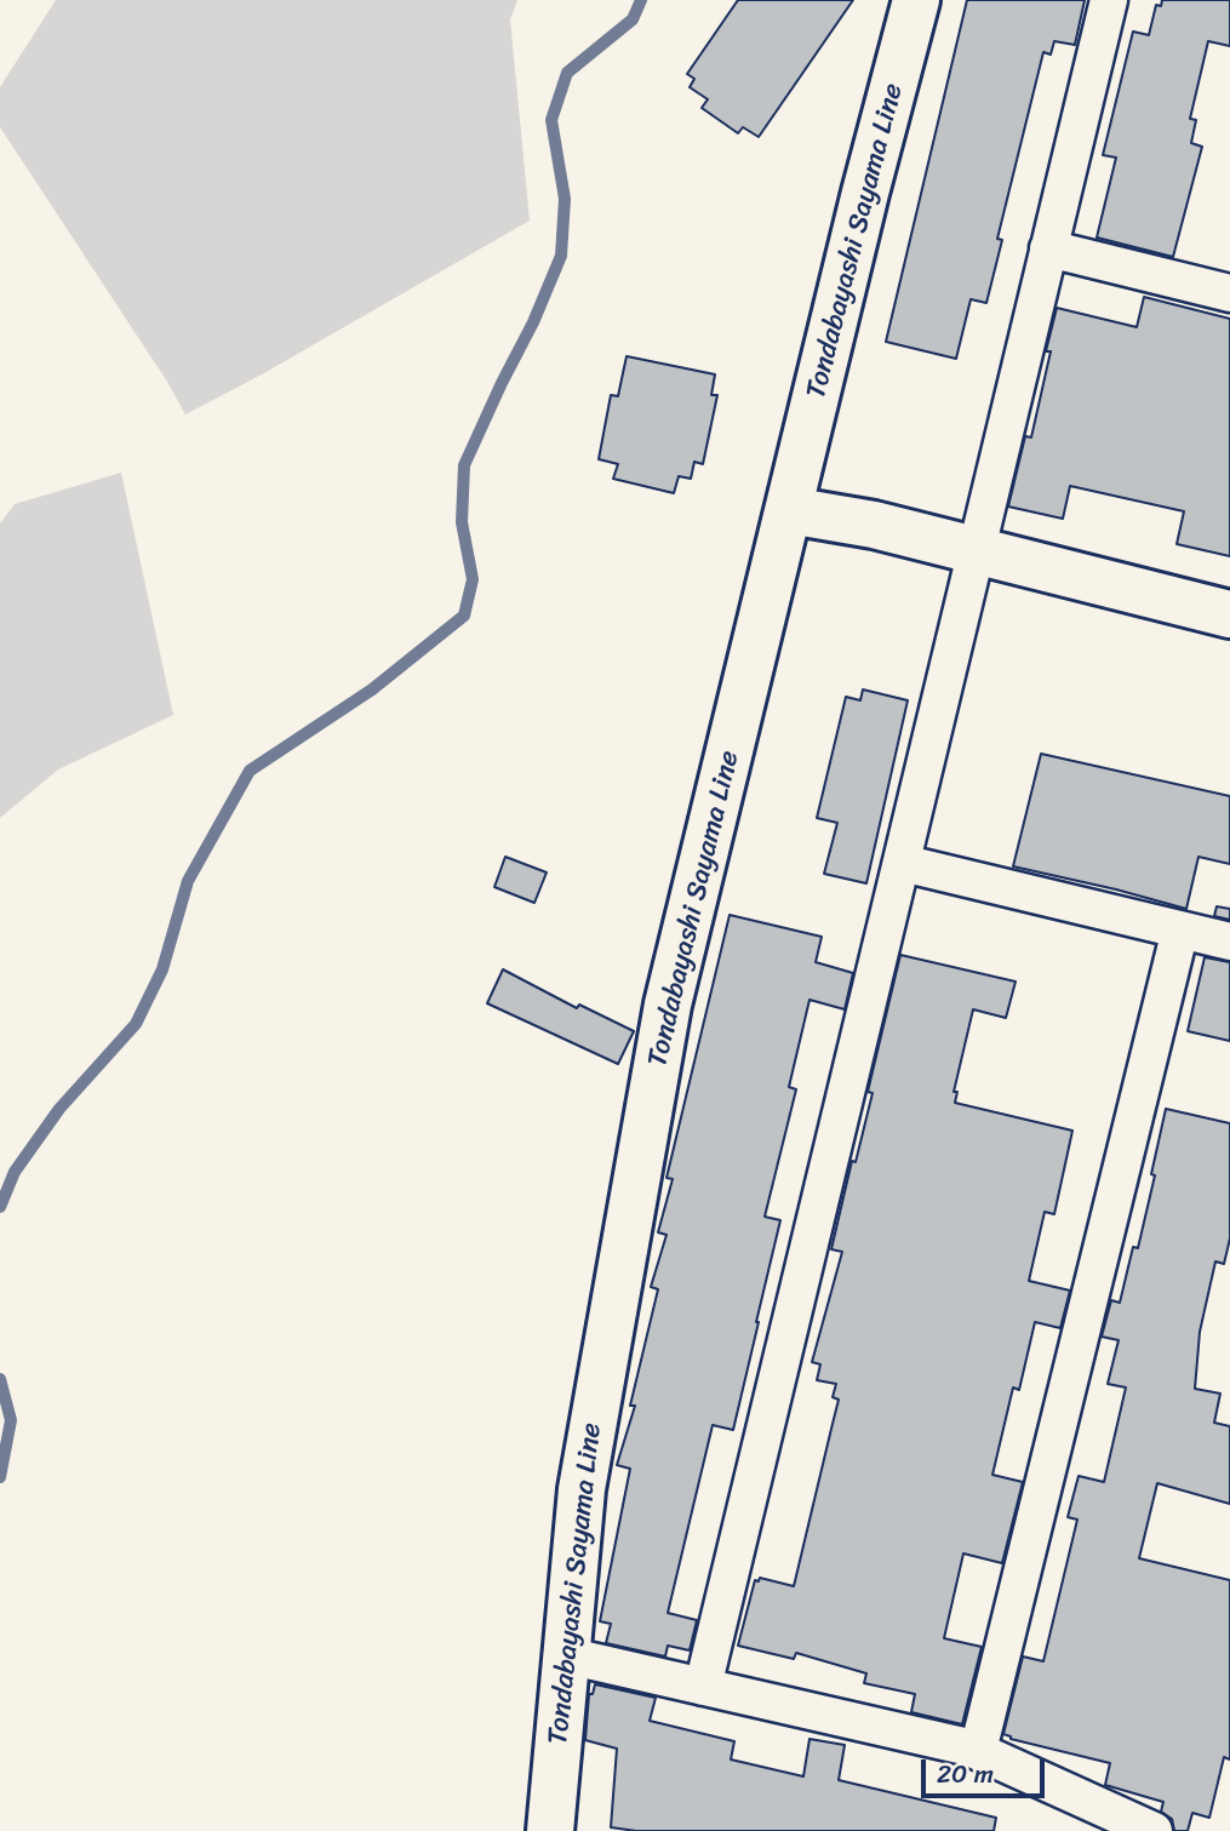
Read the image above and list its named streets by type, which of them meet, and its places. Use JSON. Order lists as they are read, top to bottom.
{
  "streets": {
    "main road": ["Tondabayashi Sayama Line"]
  },
  "scale_bar": "20 m"
}
